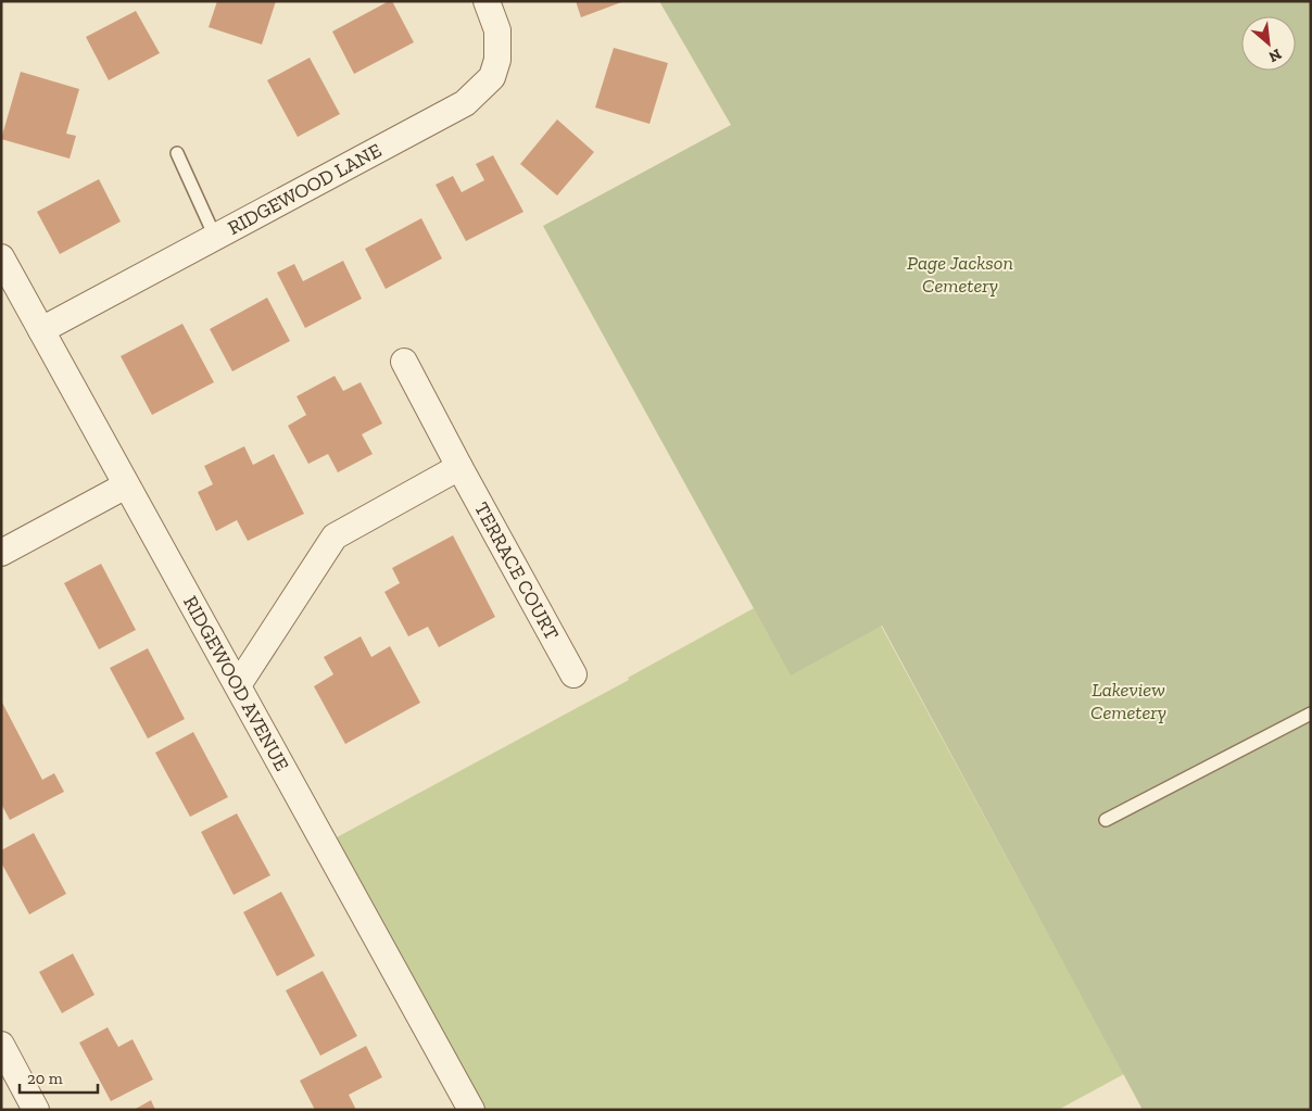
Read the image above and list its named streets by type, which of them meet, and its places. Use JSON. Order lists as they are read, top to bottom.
{
  "streets": {
    "street": ["RIDGEWOOD LANE", "TERRACE COURT", "RIDGEWOOD AVENUE"]
  },
  "crossings": [
    ["RIDGEWOOD LANE", "RIDGEWOOD AVENUE"]
  ],
  "parks": ["Page Jackson Cemetery", "Lakeview Cemetery"],
  "scale_bar": "20 m",
  "north": "bottom right"
}
